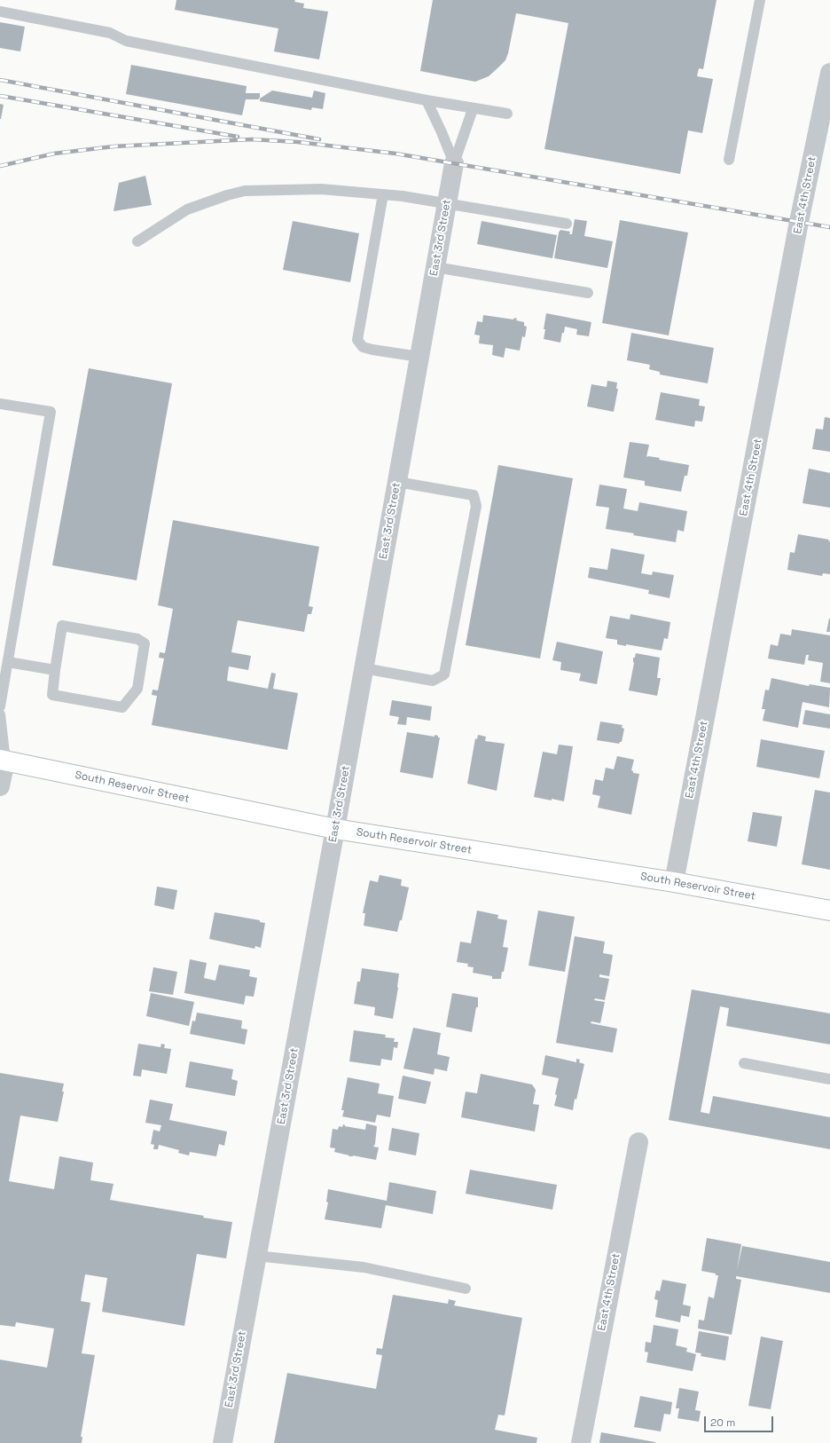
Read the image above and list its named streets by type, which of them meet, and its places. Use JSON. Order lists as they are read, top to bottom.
{
  "streets": {
    "main road": ["South Reservoir Street"],
    "street": ["East 4th Street", "East 3rd Street"]
  },
  "crossings": [
    ["East 4th Street", "South Reservoir Street"],
    ["East 3rd Street", "South Reservoir Street"]
  ],
  "scale_bar": "20 m"
}
